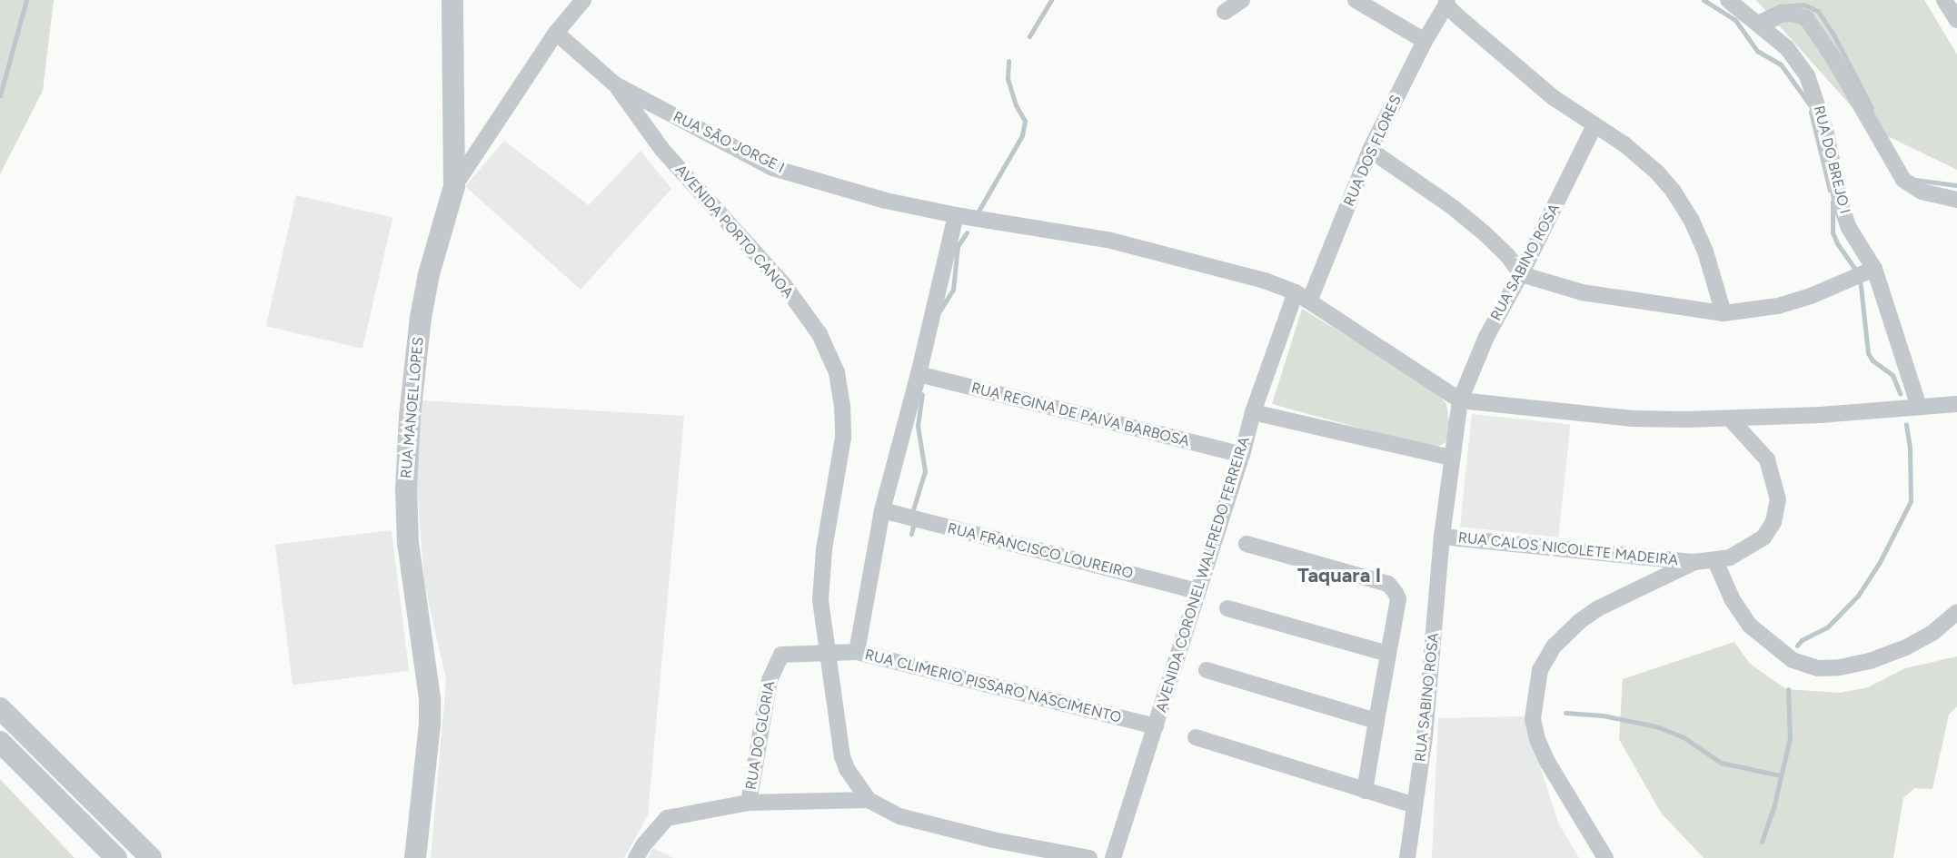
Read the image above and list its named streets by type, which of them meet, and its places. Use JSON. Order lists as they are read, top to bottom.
{
  "streets": {
    "street": [
      "RUA SÃO JORGE I",
      "RUA DOS FLORES",
      "RUA DO BREJO I",
      "AVENIDA PORTO CANOA",
      "RUA SABINO ROSA",
      "RUA MANOEL LOPES",
      "RUA REGINA DE PAIVA BARBOSA",
      "RUA CALOS NICOLETE MADEIRA",
      "RUA FRANCISCO LOUREIRO",
      "AVENIDA CORONEL WALFREDO FERREIRA",
      "RUA CLIMERIO PISSARO NASCIMENTO",
      "RUA DO GLORIA"
    ]
  },
  "crossings": [
    ["RUA SÃO JORGE I", "RUA DOS FLORES"],
    ["RUA SÃO JORGE I", "AVENIDA PORTO CANOA"],
    ["RUA SÃO JORGE I", "RUA SABINO ROSA"],
    ["RUA SÃO JORGE I", "RUA MANOEL LOPES"],
    ["RUA SÃO JORGE I", "AVENIDA CORONEL WALFREDO FERREIRA"],
    ["RUA DOS FLORES", "AVENIDA CORONEL WALFREDO FERREIRA"],
    ["AVENIDA PORTO CANOA", "RUA CLIMERIO PISSARO NASCIMENTO"],
    ["AVENIDA PORTO CANOA", "RUA DO GLORIA"],
    ["RUA SABINO ROSA", "RUA CALOS NICOLETE MADEIRA"],
    ["RUA REGINA DE PAIVA BARBOSA", "AVENIDA CORONEL WALFREDO FERREIRA"],
    ["RUA FRANCISCO LOUREIRO", "AVENIDA CORONEL WALFREDO FERREIRA"],
    ["AVENIDA CORONEL WALFREDO FERREIRA", "RUA CLIMERIO PISSARO NASCIMENTO"],
    ["RUA CLIMERIO PISSARO NASCIMENTO", "RUA DO GLORIA"]
  ],
  "districts": ["Taquara I"]
}
